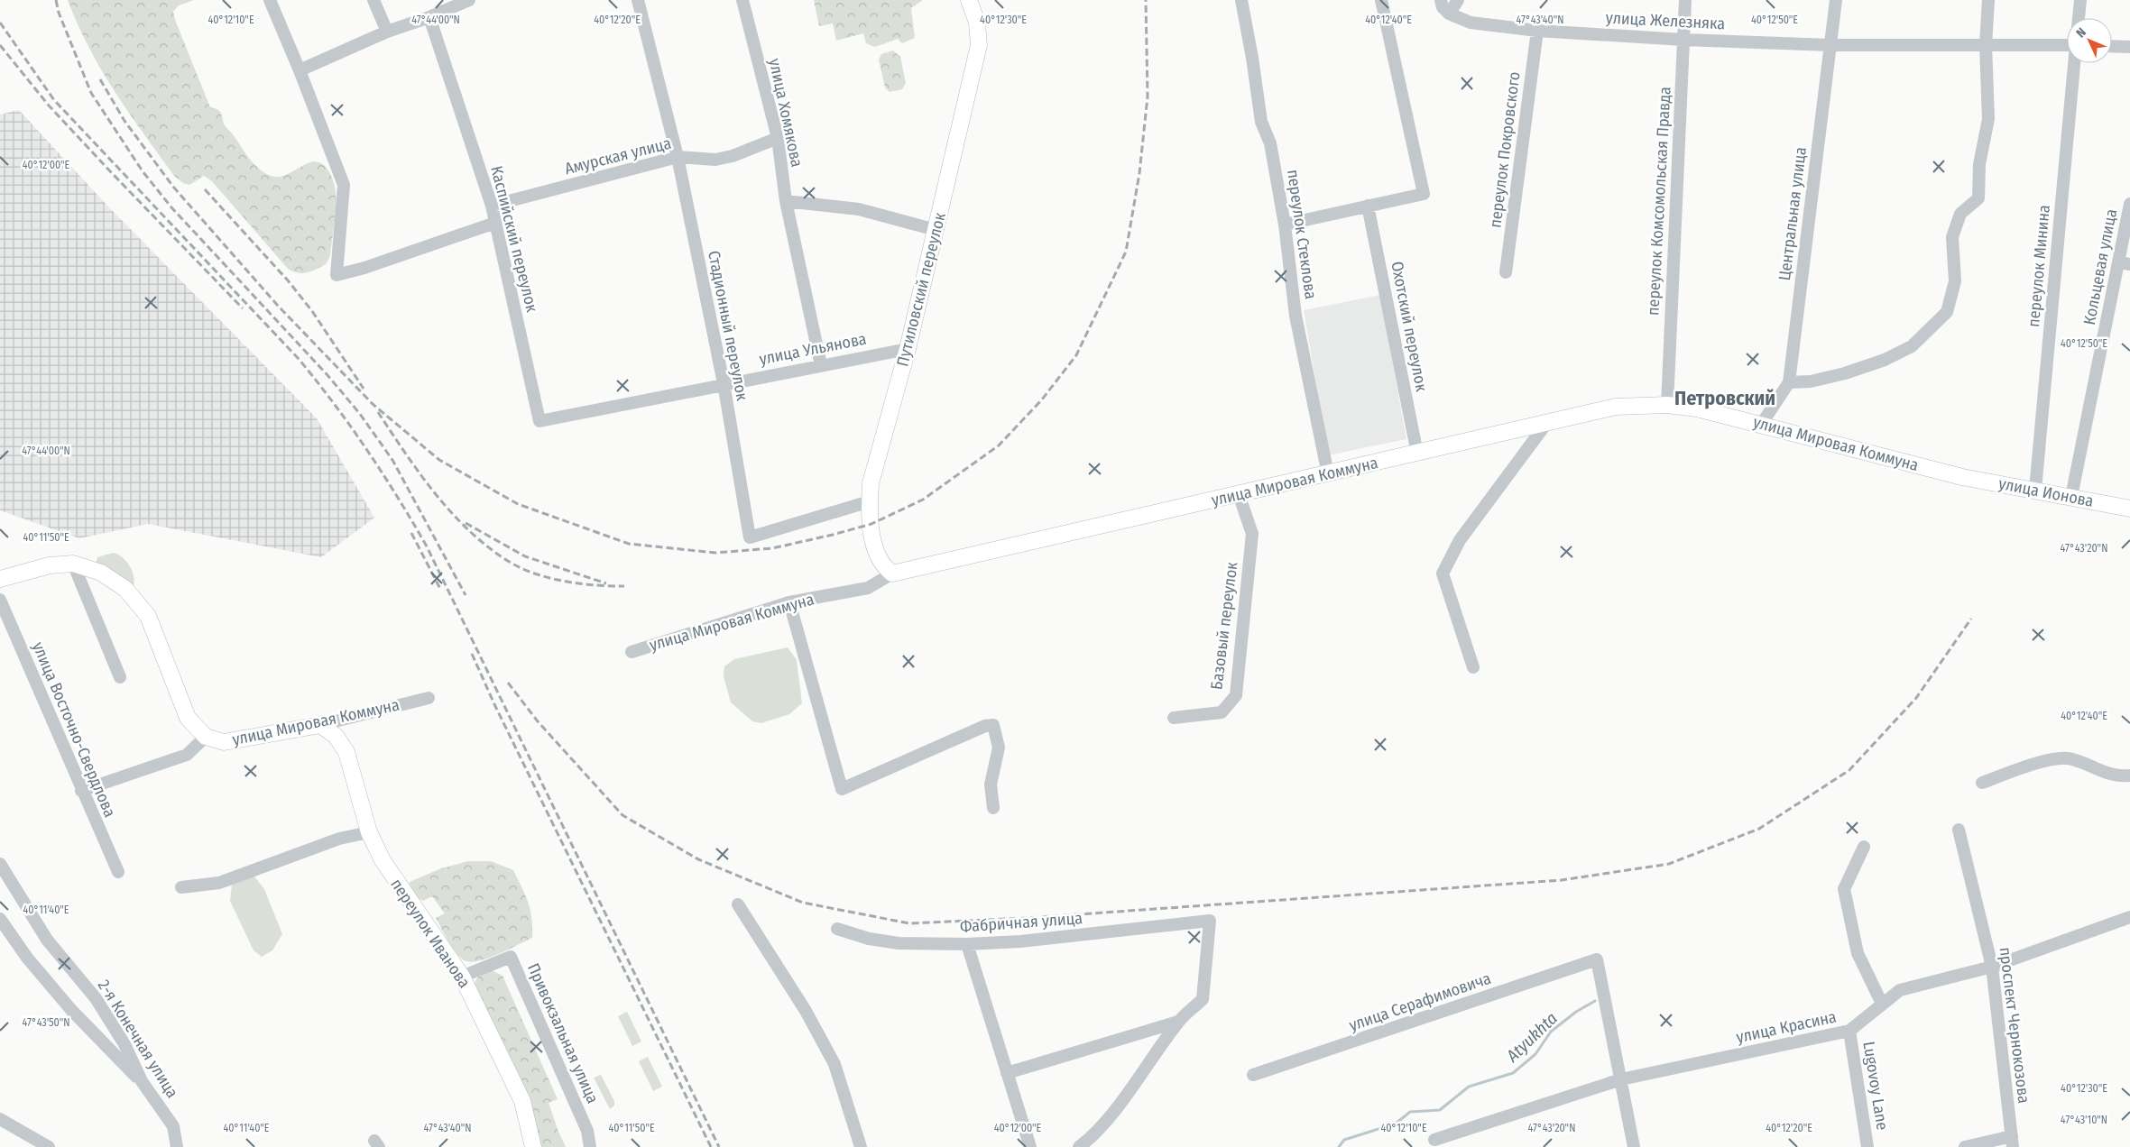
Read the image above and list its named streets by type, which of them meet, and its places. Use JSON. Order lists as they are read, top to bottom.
{
  "streets": {
    "main road": [
      "Путиловский переулок",
      "улица Мировая Коммуна",
      "улица Ионова",
      "переулок Иванова"
    ],
    "street": [
      "улица Железняка",
      "улица Хомякова",
      "переулок Покровского",
      "Амурская улица",
      "переулок Комсомольская Правда",
      "Центральная улица",
      "переулок Стеклова",
      "Каспийский переулок",
      "переулок Минина",
      "Кольцевая улица",
      "Стадионный переулок",
      "Охотский переулок",
      "улица Ульянова",
      "Базовый переулок",
      "улица Восточно-Свердлова",
      "Фабричная улица",
      "улица Серафимовича",
      "проспект Чернокозова",
      "улица Красина",
      "Привокзальная улица",
      "2-я Конечная улица",
      "Lugovoy Lane"
    ]
  },
  "crossings": [
    ["улица Железняка", "переулок Покровского"],
    ["улица Железняка", "переулок Комсомольская Правда"],
    ["улица Железняка", "Центральная улица"],
    ["улица Хомякова", "Амурская улица"],
    ["улица Хомякова", "улица Ульянова"],
    ["Амурская улица", "Каспийский переулок"],
    ["Амурская улица", "Стадионный переулок"],
    ["переулок Комсомольская Правда", "улица Мировая Коммуна"],
    ["Центральная улица", "улица Мировая Коммуна"],
    ["переулок Стеклова", "улица Мировая Коммуна"],
    ["Каспийский переулок", "улица Ульянова"],
    ["переулок Минина", "улица Ионова"],
    ["Кольцевая улица", "улица Ионова"],
    ["Путиловский переулок", "Стадионный переулок"],
    ["Путиловский переулок", "улица Ульянова"],
    ["Путиловский переулок", "улица Мировая Коммуна"],
    ["Стадионный переулок", "улица Ульянова"],
    ["Охотский переулок", "улица Мировая Коммуна"],
    ["улица Мировая Коммуна", "улица Ионова"],
    ["улица Мировая Коммуна", "Базовый переулок"],
    ["улица Мировая Коммуна", "переулок Иванова"],
    ["переулок Иванова", "Привокзальная улица"],
    ["улица Серафимовича", "улица Красина"],
    ["проспект Чернокозова", "улица Красина"],
    ["улица Красина", "Lugovoy Lane"]
  ],
  "districts": ["Петровский"],
  "water": ["Atyukhta"],
  "north": "top left",
  "coordinates": [
    "40°12'10\"E",
    "40°12'20\"E",
    "40°12'30\"E",
    "40°12'40\"E",
    "40°12'50\"E",
    "47°44'00\"N",
    "47°43'40\"N",
    "40°12'00\"E",
    "40°11'50\"E",
    "47°43'20\"N",
    "40°11'40\"E",
    "47°43'50\"N",
    "47°43'10\"N"
  ]
}
